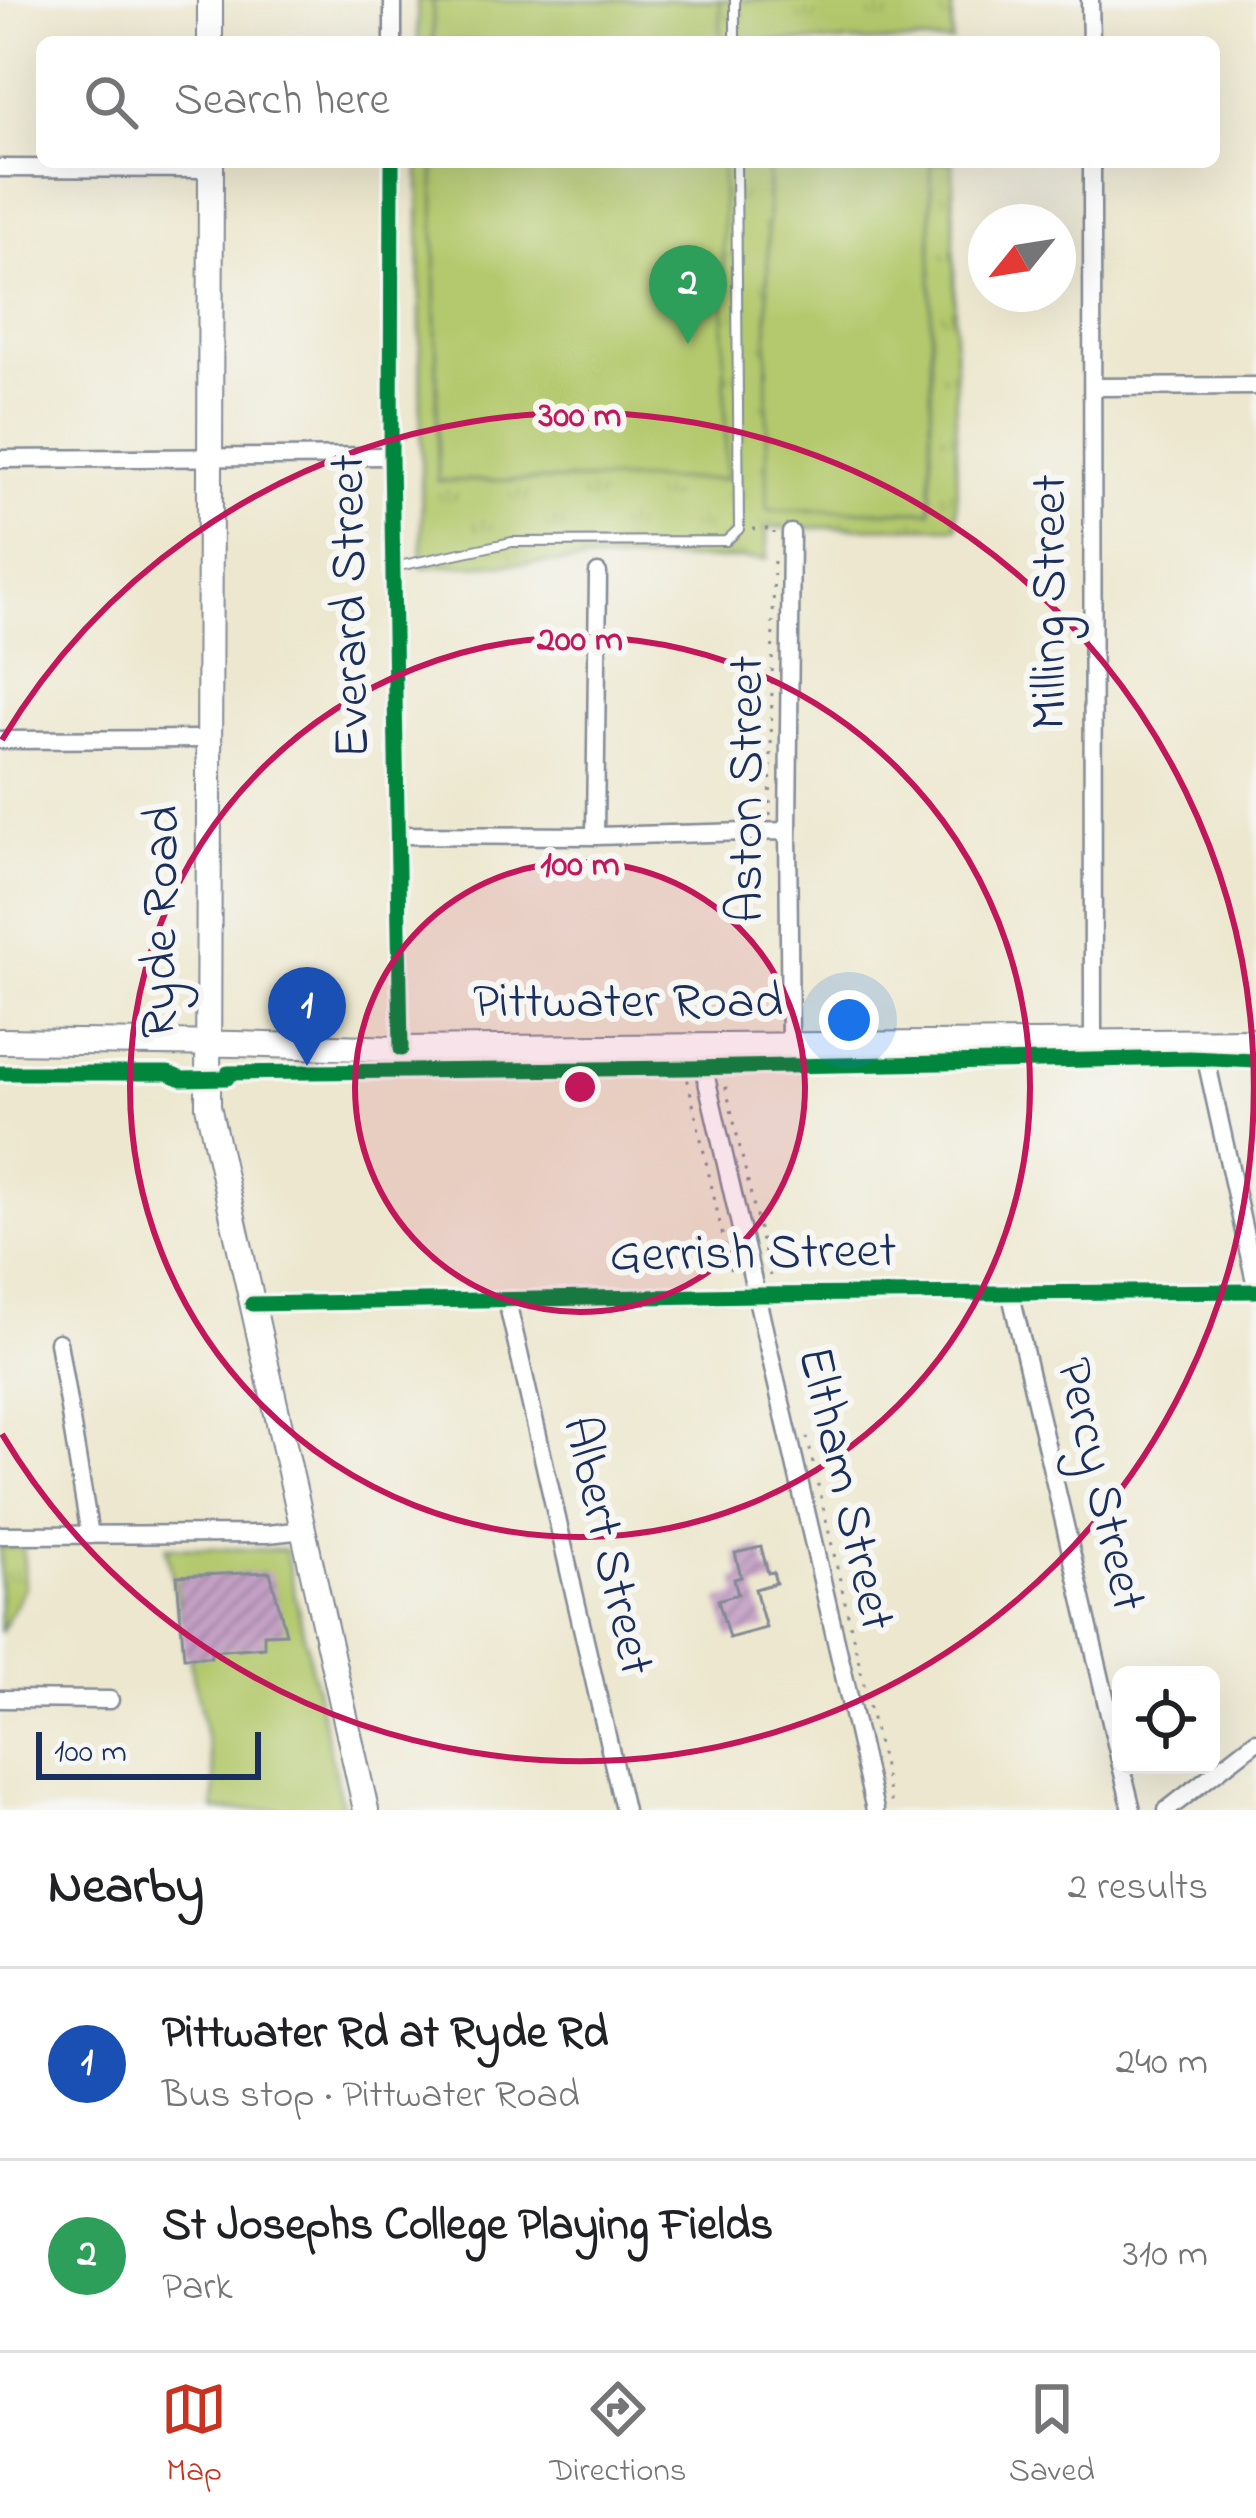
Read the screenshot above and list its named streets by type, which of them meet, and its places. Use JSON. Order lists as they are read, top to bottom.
{
  "streets": {
    "main road": ["Ryde Road", "Pittwater Road"],
    "street": [
      "Milling Street",
      "Everard Street",
      "Aston Street",
      "Gerrish Street",
      "Percy Street",
      "Eltham Street",
      "Albert Street"
    ]
  },
  "crossings": [
    ["Milling Street", "Pittwater Road"],
    ["Everard Street", "Pittwater Road"],
    ["Aston Street", "Pittwater Road"],
    ["Ryde Road", "Pittwater Road"],
    ["Ryde Road", "Gerrish Street"],
    ["Pittwater Road", "Eltham Street"],
    ["Gerrish Street", "Percy Street"],
    ["Gerrish Street", "Eltham Street"],
    ["Gerrish Street", "Albert Street"]
  ],
  "scale_bar": "100 m",
  "north": "bottom left",
  "page": {
    "search": "Search here",
    "pins": ["2", "1"],
    "scale": "100 m",
    "heading": ["Nearby", "2 results"],
    "list": [
      {
        "mark": "1",
        "name": "Pittwater Rd at Ryde Rd",
        "note": "Bus stop · Pittwater Road",
        "value": "240 m"
      },
      {
        "mark": "2",
        "name": "St Josephs College Playing Fields",
        "note": "Park",
        "value": "310 m"
      }
    ],
    "nav": ["Map", "Directions", "Saved"]
  },
  "rings": ["300 m", "200 m", "100 m"]
}
